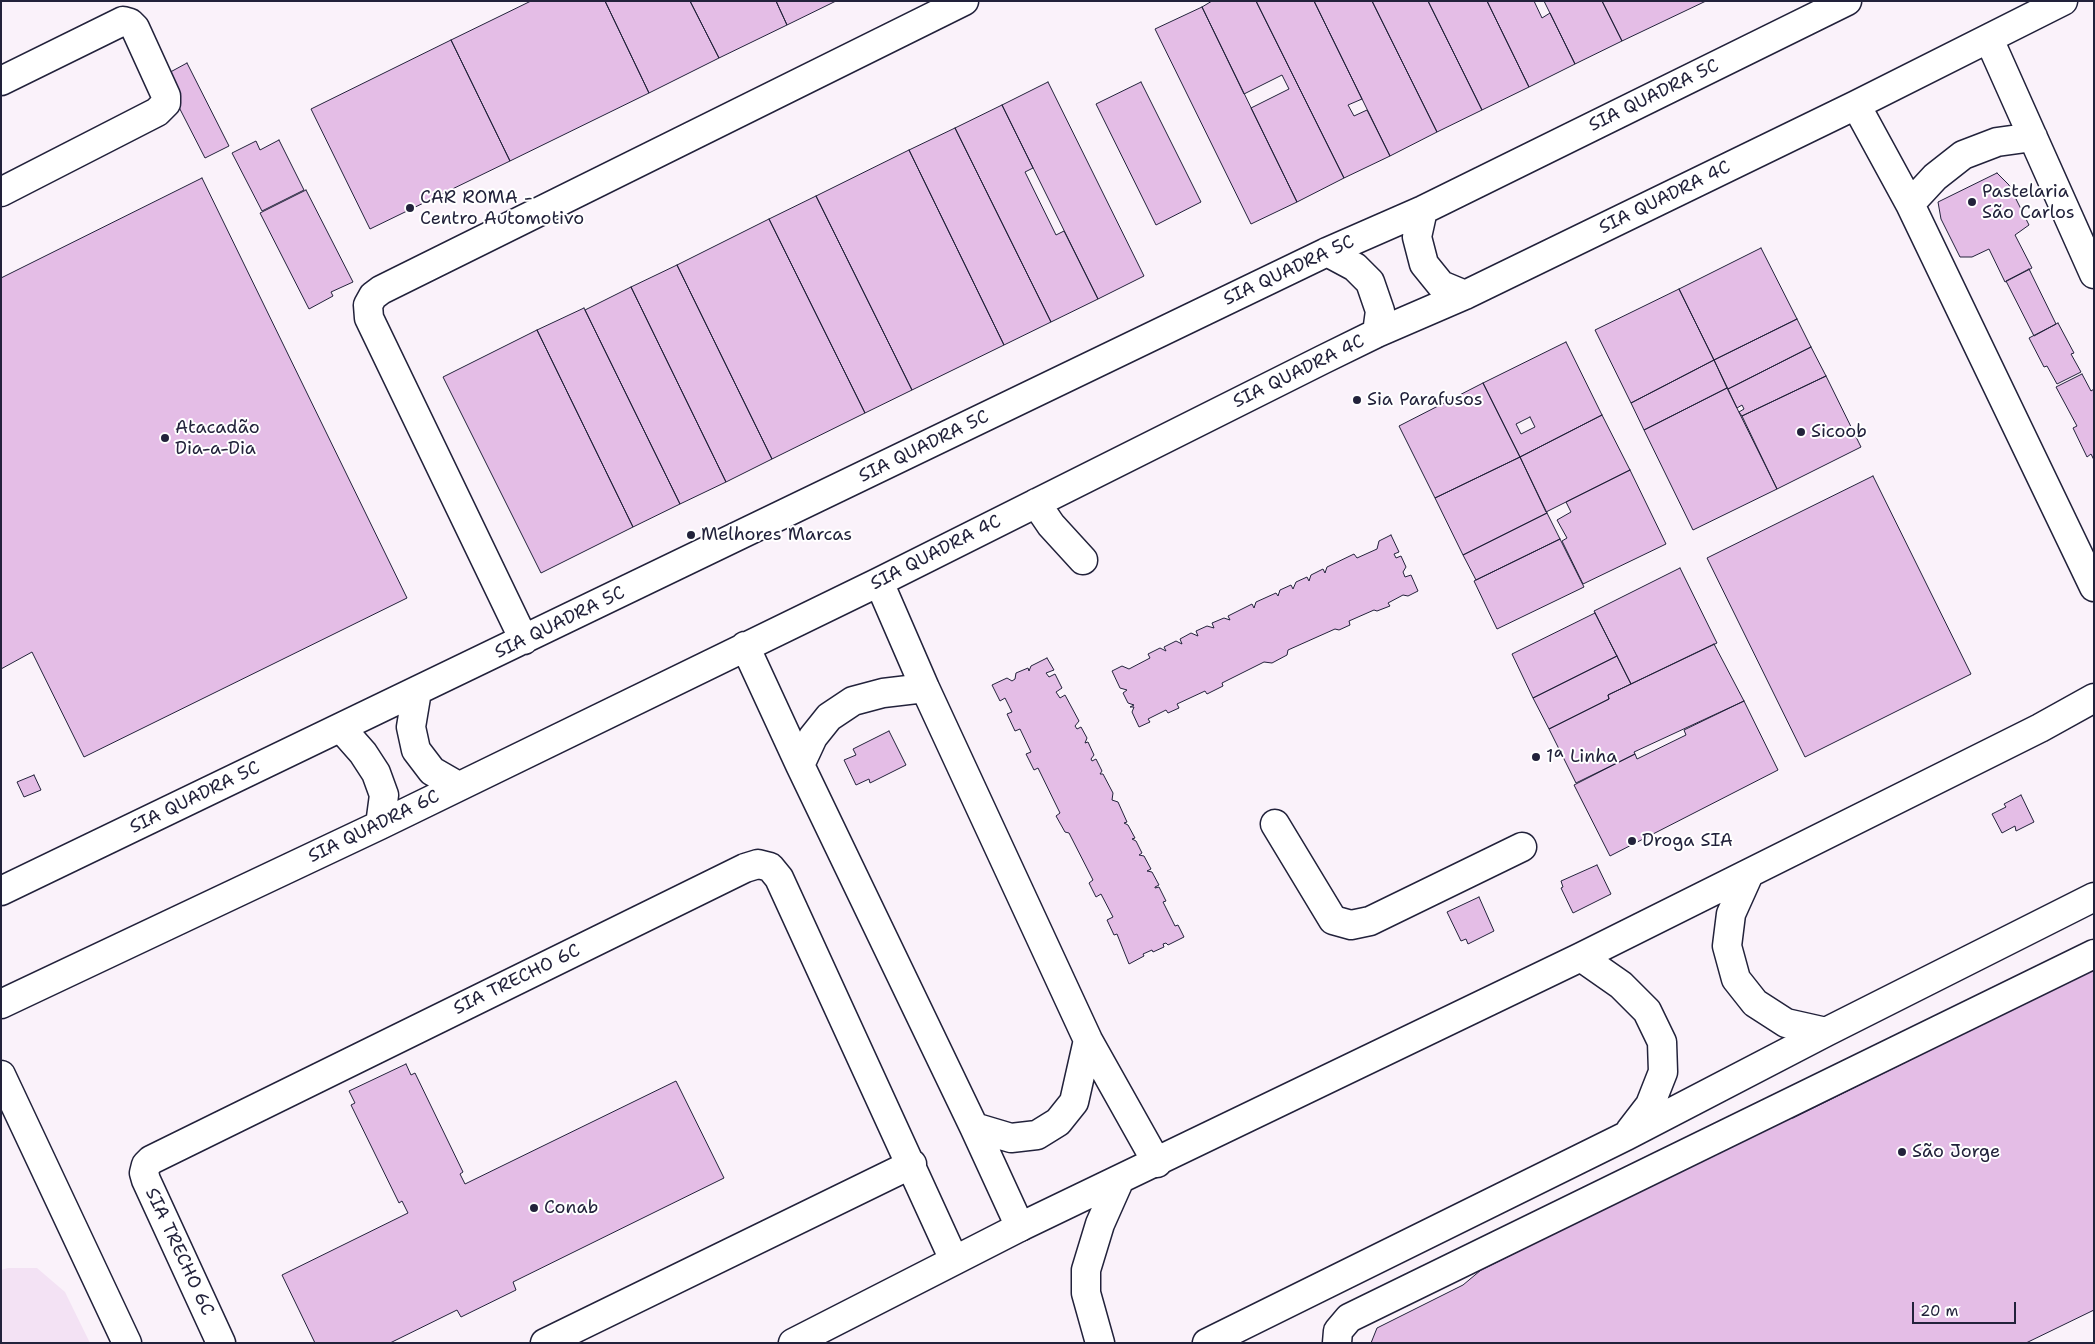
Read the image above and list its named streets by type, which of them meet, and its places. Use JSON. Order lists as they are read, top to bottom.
{
  "streets": {
    "street": [
      "SIA QUADRA 5C",
      "SIA QUADRA 4C",
      "SIA QUADRA 6C",
      "SIA TRECHO 6C"
    ]
  },
  "crossings": [
    ["SIA QUADRA 4C", "SIA QUADRA 6C"]
  ],
  "places": [
    "Pastelaria São Carlos",
    "CAR ROMA - Centro Automotivo",
    "Sia Parafusos",
    "Sicoob",
    "Atacadão Dia-a-Dia",
    "Melhores Marcas",
    "1ª Linha",
    "Droga SIA",
    "São Jorge",
    "Conab"
  ],
  "scale_bar": "20 m"
}
